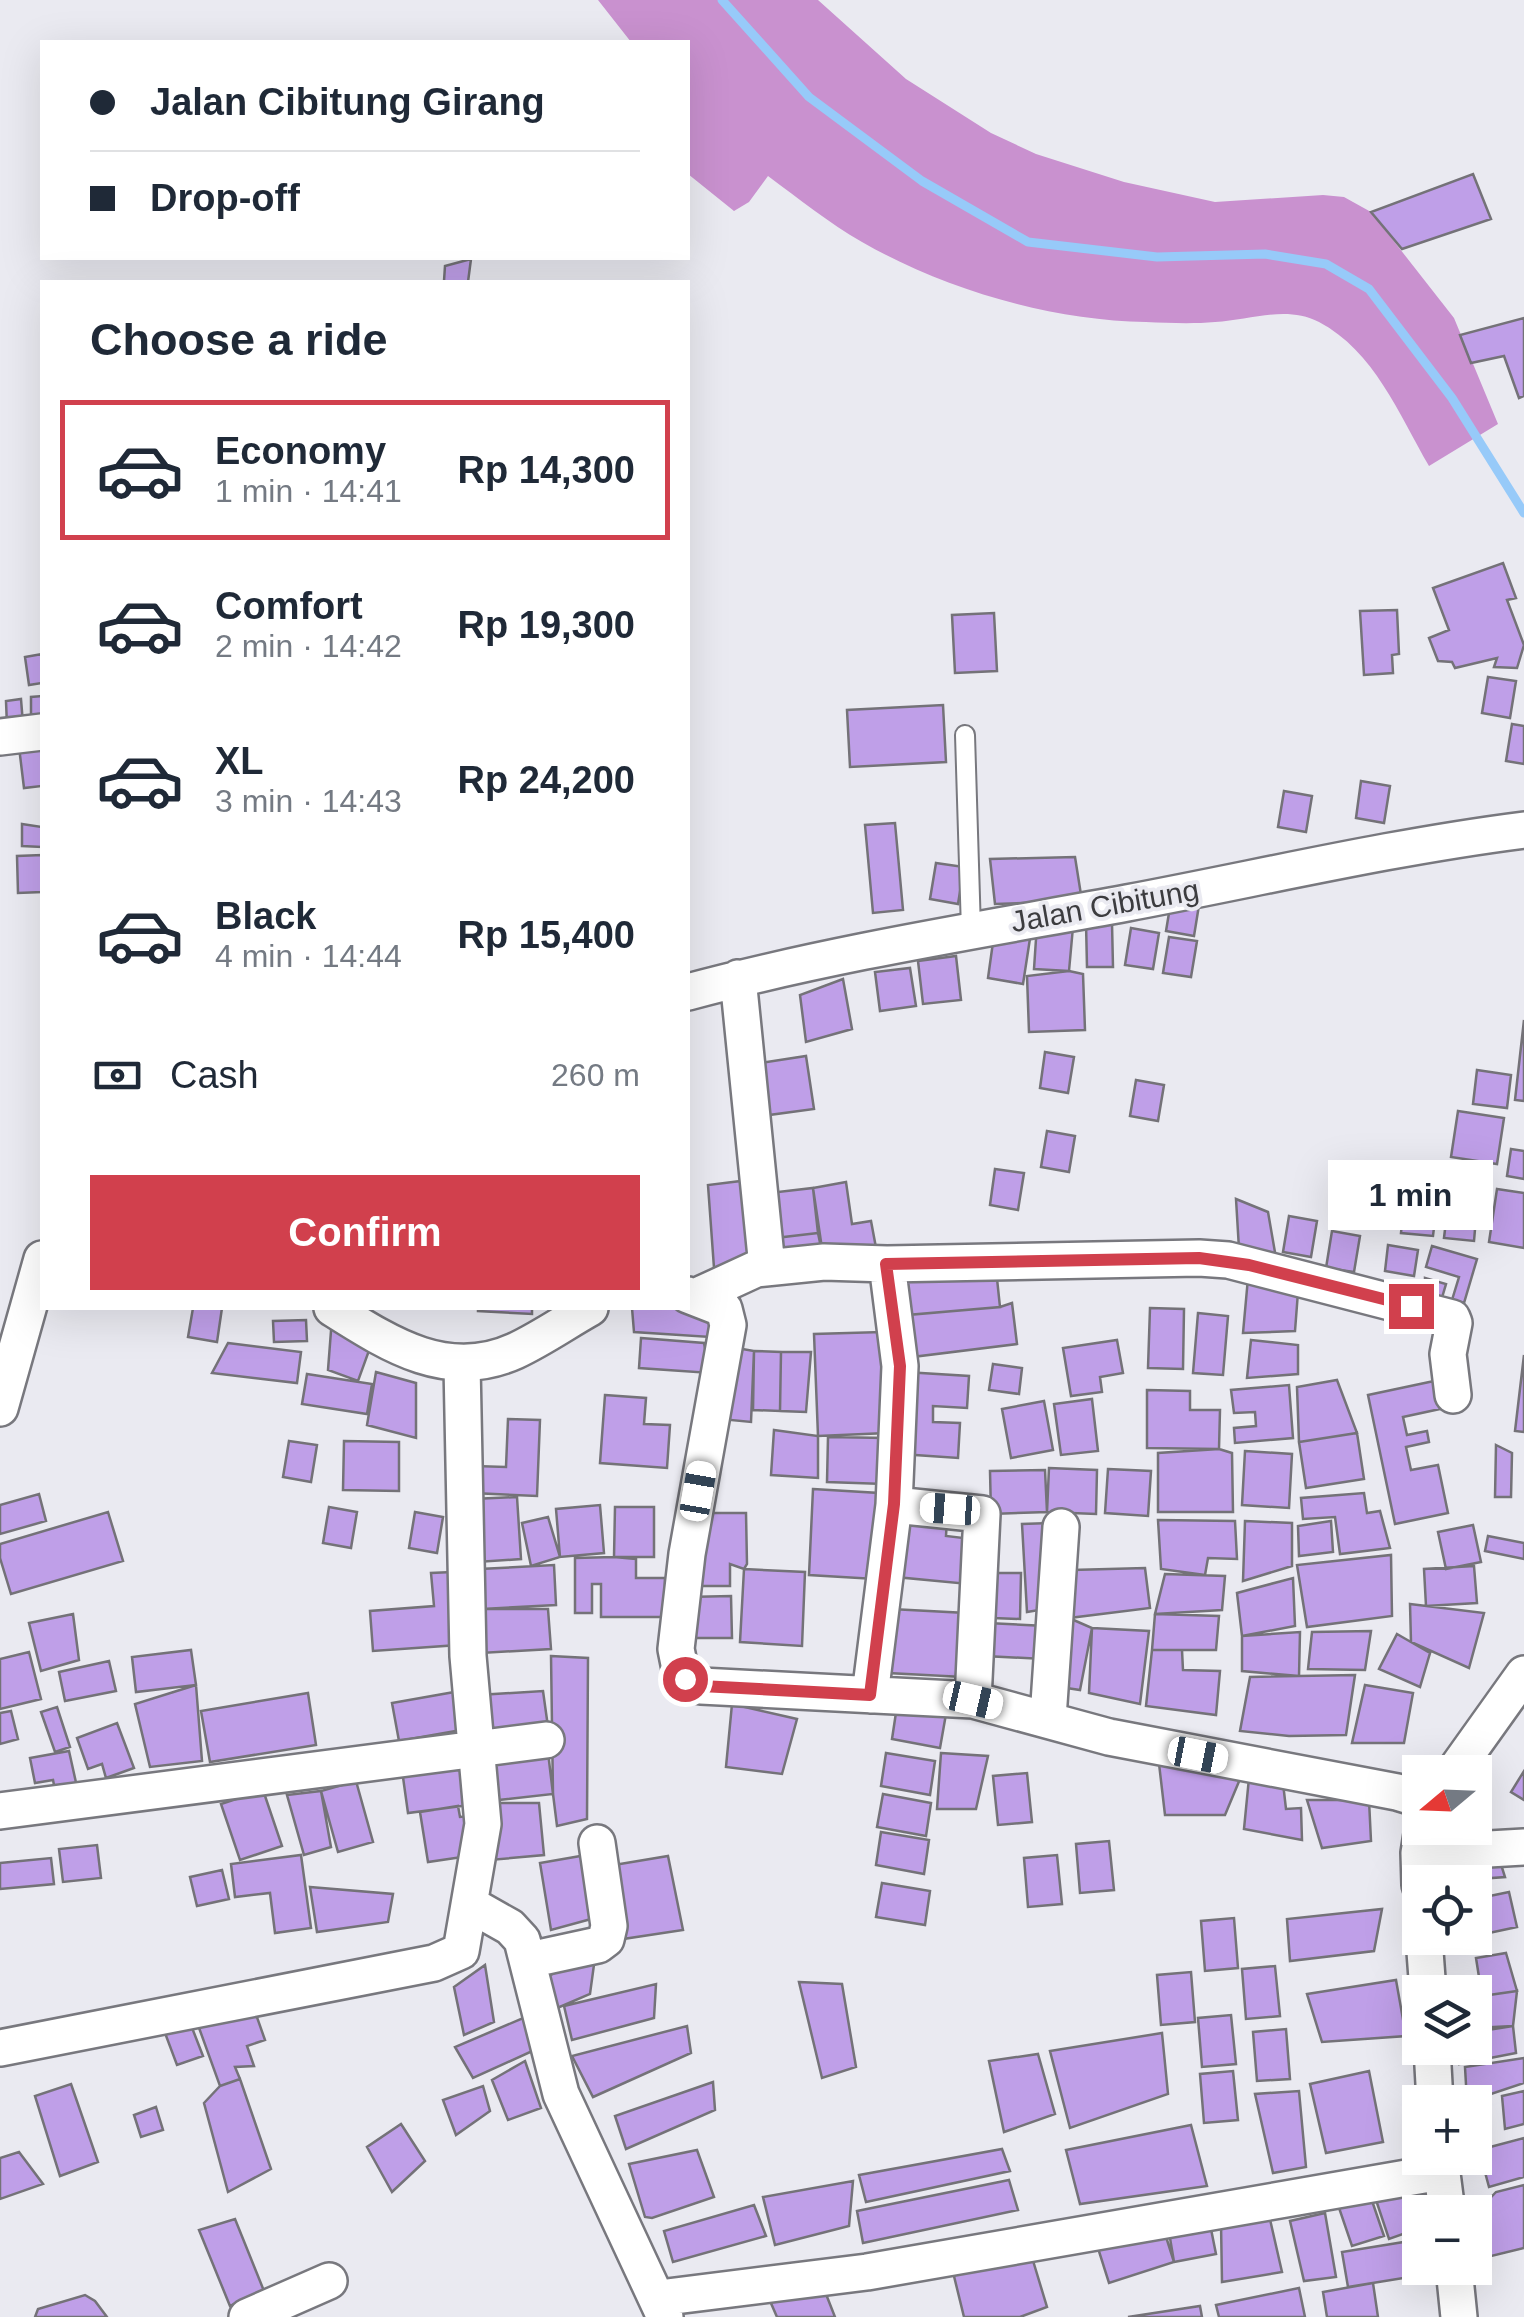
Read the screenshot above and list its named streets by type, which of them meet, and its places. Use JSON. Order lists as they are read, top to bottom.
{
  "streets": {
    "street": ["Jalan Cibitung"]
  },
  "north": "left",
  "page": {
    "banner": ["Jalan Cibitung Girang", "Drop-off"],
    "heading": "Choose a ride",
    "list": [
      {
        "name": "Economy",
        "note": "1 min · 14:41",
        "value": "Rp 14,300"
      },
      {
        "name": "Comfort",
        "note": "2 min · 14:42",
        "value": "Rp 19,300"
      },
      {
        "name": "XL",
        "note": "3 min · 14:43",
        "value": "Rp 24,200"
      },
      {
        "name": "Black",
        "note": "4 min · 14:44",
        "value": "Rp 15,400"
      }
    ],
    "pay": ["Cash", "260 m"],
    "buttons": "Confirm",
    "bubble": "1 min",
    "map_buttons": ["+", "−"]
  }
}
